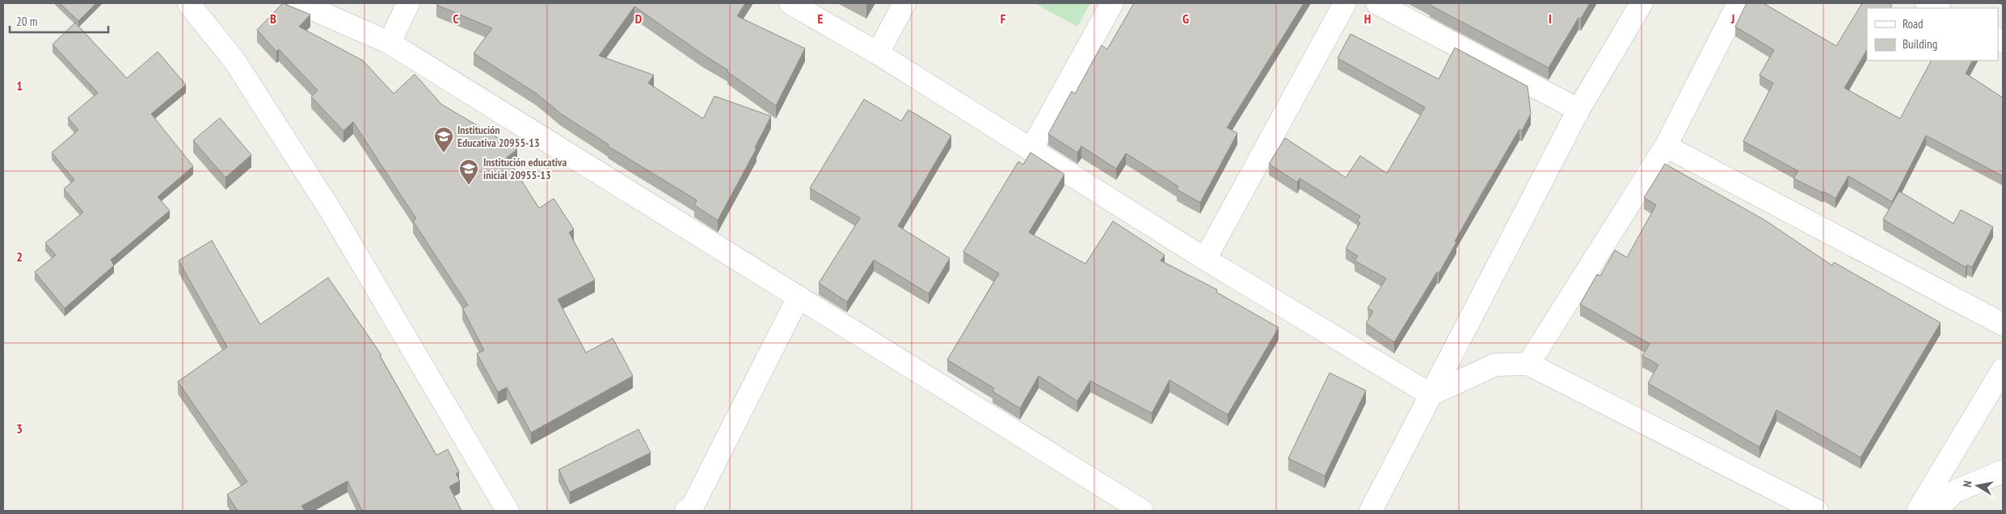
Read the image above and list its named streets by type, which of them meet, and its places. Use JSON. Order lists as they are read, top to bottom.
{
  "places": {
    "school or university": ["Institución Educativa 20955-13", "Institución educativa inicial 20955-13"]
  },
  "legend": ["Road", "Building"],
  "scale_bar": "20 m",
  "north": "left",
  "grid": {
    "columns": [
      "B",
      "C",
      "D",
      "E",
      "F",
      "G",
      "H",
      "I",
      "J"
    ],
    "rows": ["1", "2", "3"]
  }
}
